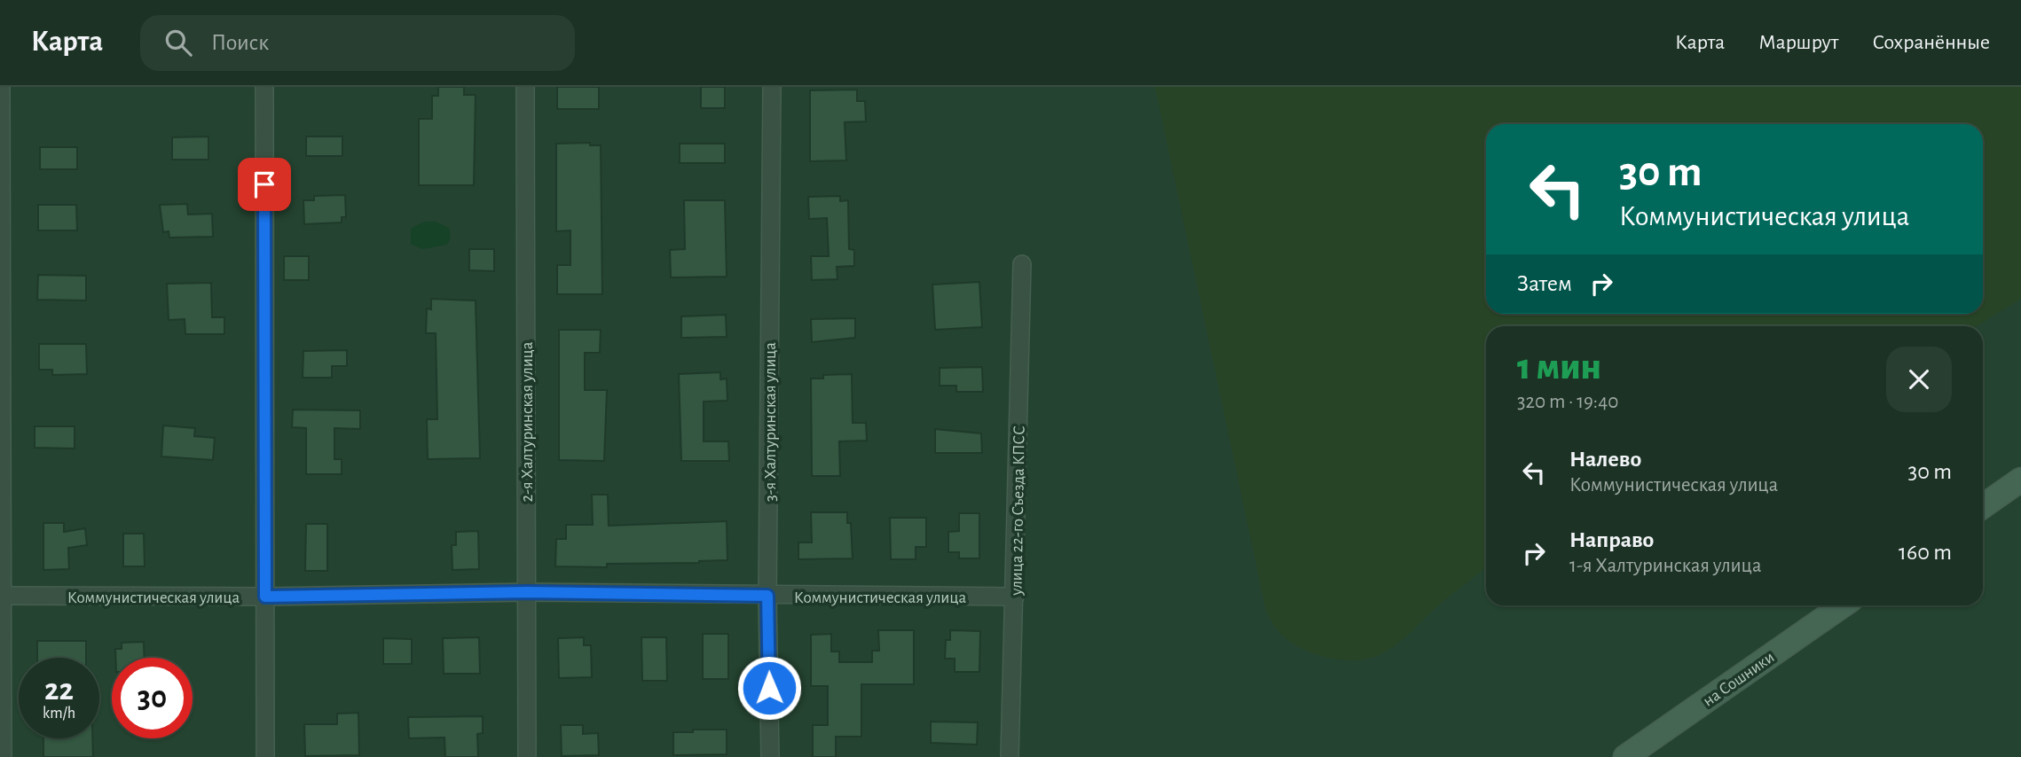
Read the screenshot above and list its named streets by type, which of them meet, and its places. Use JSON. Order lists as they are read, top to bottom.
{
  "streets": {
    "street": [
      "2-я Халтуринская улица",
      "3-я Халтуринская улица",
      "улица 22-го Съезда КПСС",
      "Коммунистическая улица",
      "на Сошники"
    ]
  },
  "crossings": [
    ["2-я Халтуринская улица", "Коммунистическая улица"],
    ["3-я Халтуринская улица", "Коммунистическая улица"],
    ["улица 22-го Съезда КПСС", "Коммунистическая улица"]
  ],
  "page": {
    "header": "Карта",
    "search": "Поиск",
    "nav": ["Карта", "Маршрут", "Сохранённые"],
    "turn": ["30 m", "Коммунистическая улица"],
    "then": "Затем",
    "heading": ["1 мин", "320 m · 19:40"],
    "list": [
      {
        "name": "Налево",
        "note": "Коммунистическая улица",
        "value": "30 m"
      },
      {
        "name": "Направо",
        "note": "1-я Халтуринская улица",
        "value": "160 m"
      }
    ],
    "speed": "22 km/h",
    "limit": "30"
  }
}
